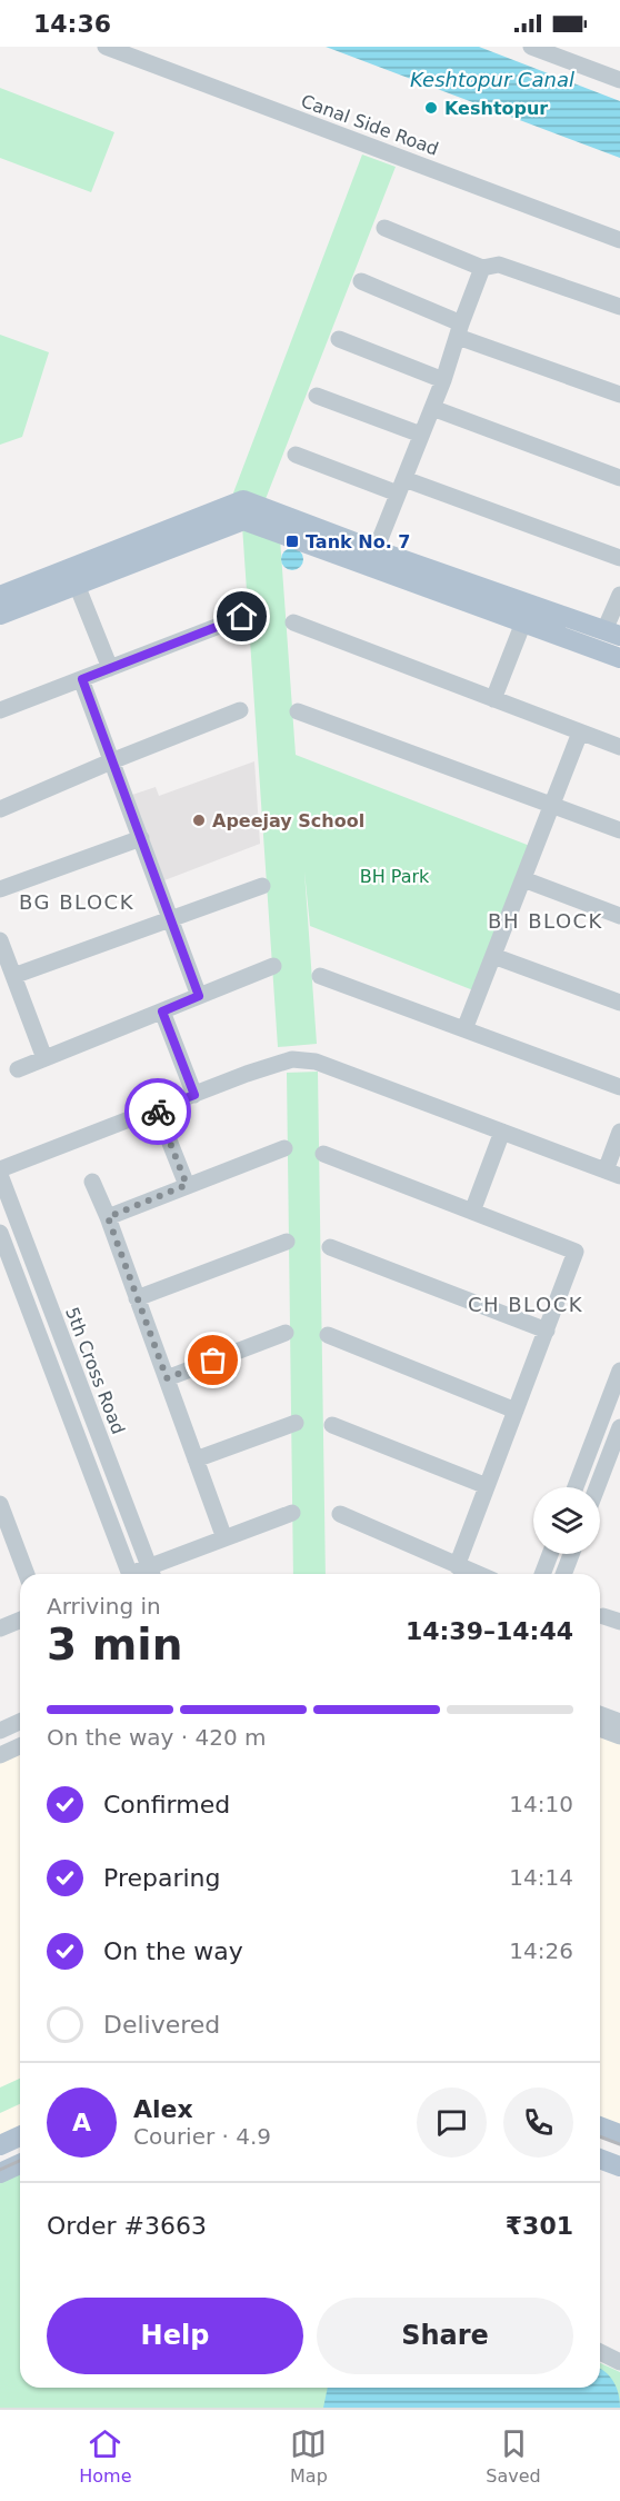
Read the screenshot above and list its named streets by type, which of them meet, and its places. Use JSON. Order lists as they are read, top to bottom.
{
  "streets": {
    "street": ["Canal Side Road", "5th Cross Road"]
  },
  "districts": ["BG BLOCK", "BH BLOCK", "CH BLOCK"],
  "water": ["Keshtopur Canal"],
  "parks": ["BH Park"],
  "places": {
    "other": ["Keshtopur", "Apeejay School"],
    "transit": ["Tank No. 7"]
  },
  "page": {
    "status": "14:36",
    "heading": ["3 min", "Arriving in", "14:39–14:44"],
    "panel": [
      "Alex",
      "Courier · 4.9",
      "Order #3663",
      "₹301"
    ],
    "bar": "On the way · 420 m",
    "list": [
      ["Confirmed", "14:10"],
      ["Preparing", "14:14"],
      ["On the way", "14:26"],
      "Delivered"
    ],
    "round": "A",
    "buttons": ["Help", "Share"],
    "tabs": ["Home", "Map", "Saved"]
  }
}
